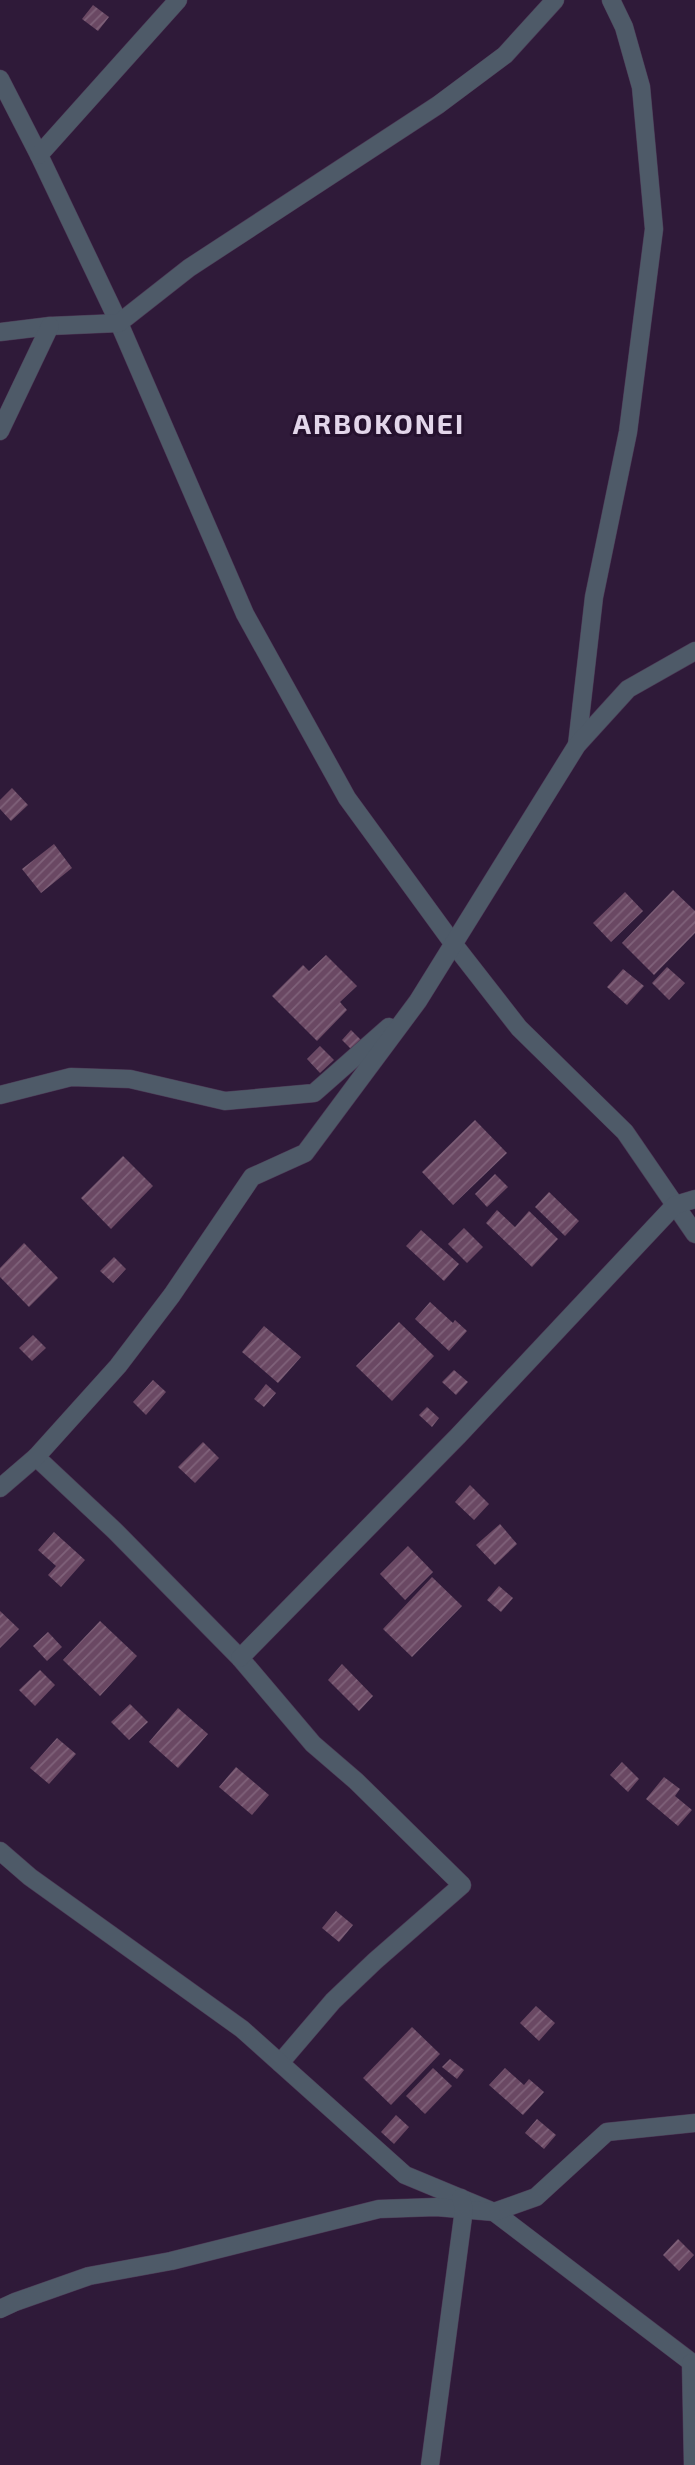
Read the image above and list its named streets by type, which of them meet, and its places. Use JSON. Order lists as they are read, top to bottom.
{
  "districts": ["ARBOKONEI"]
}
